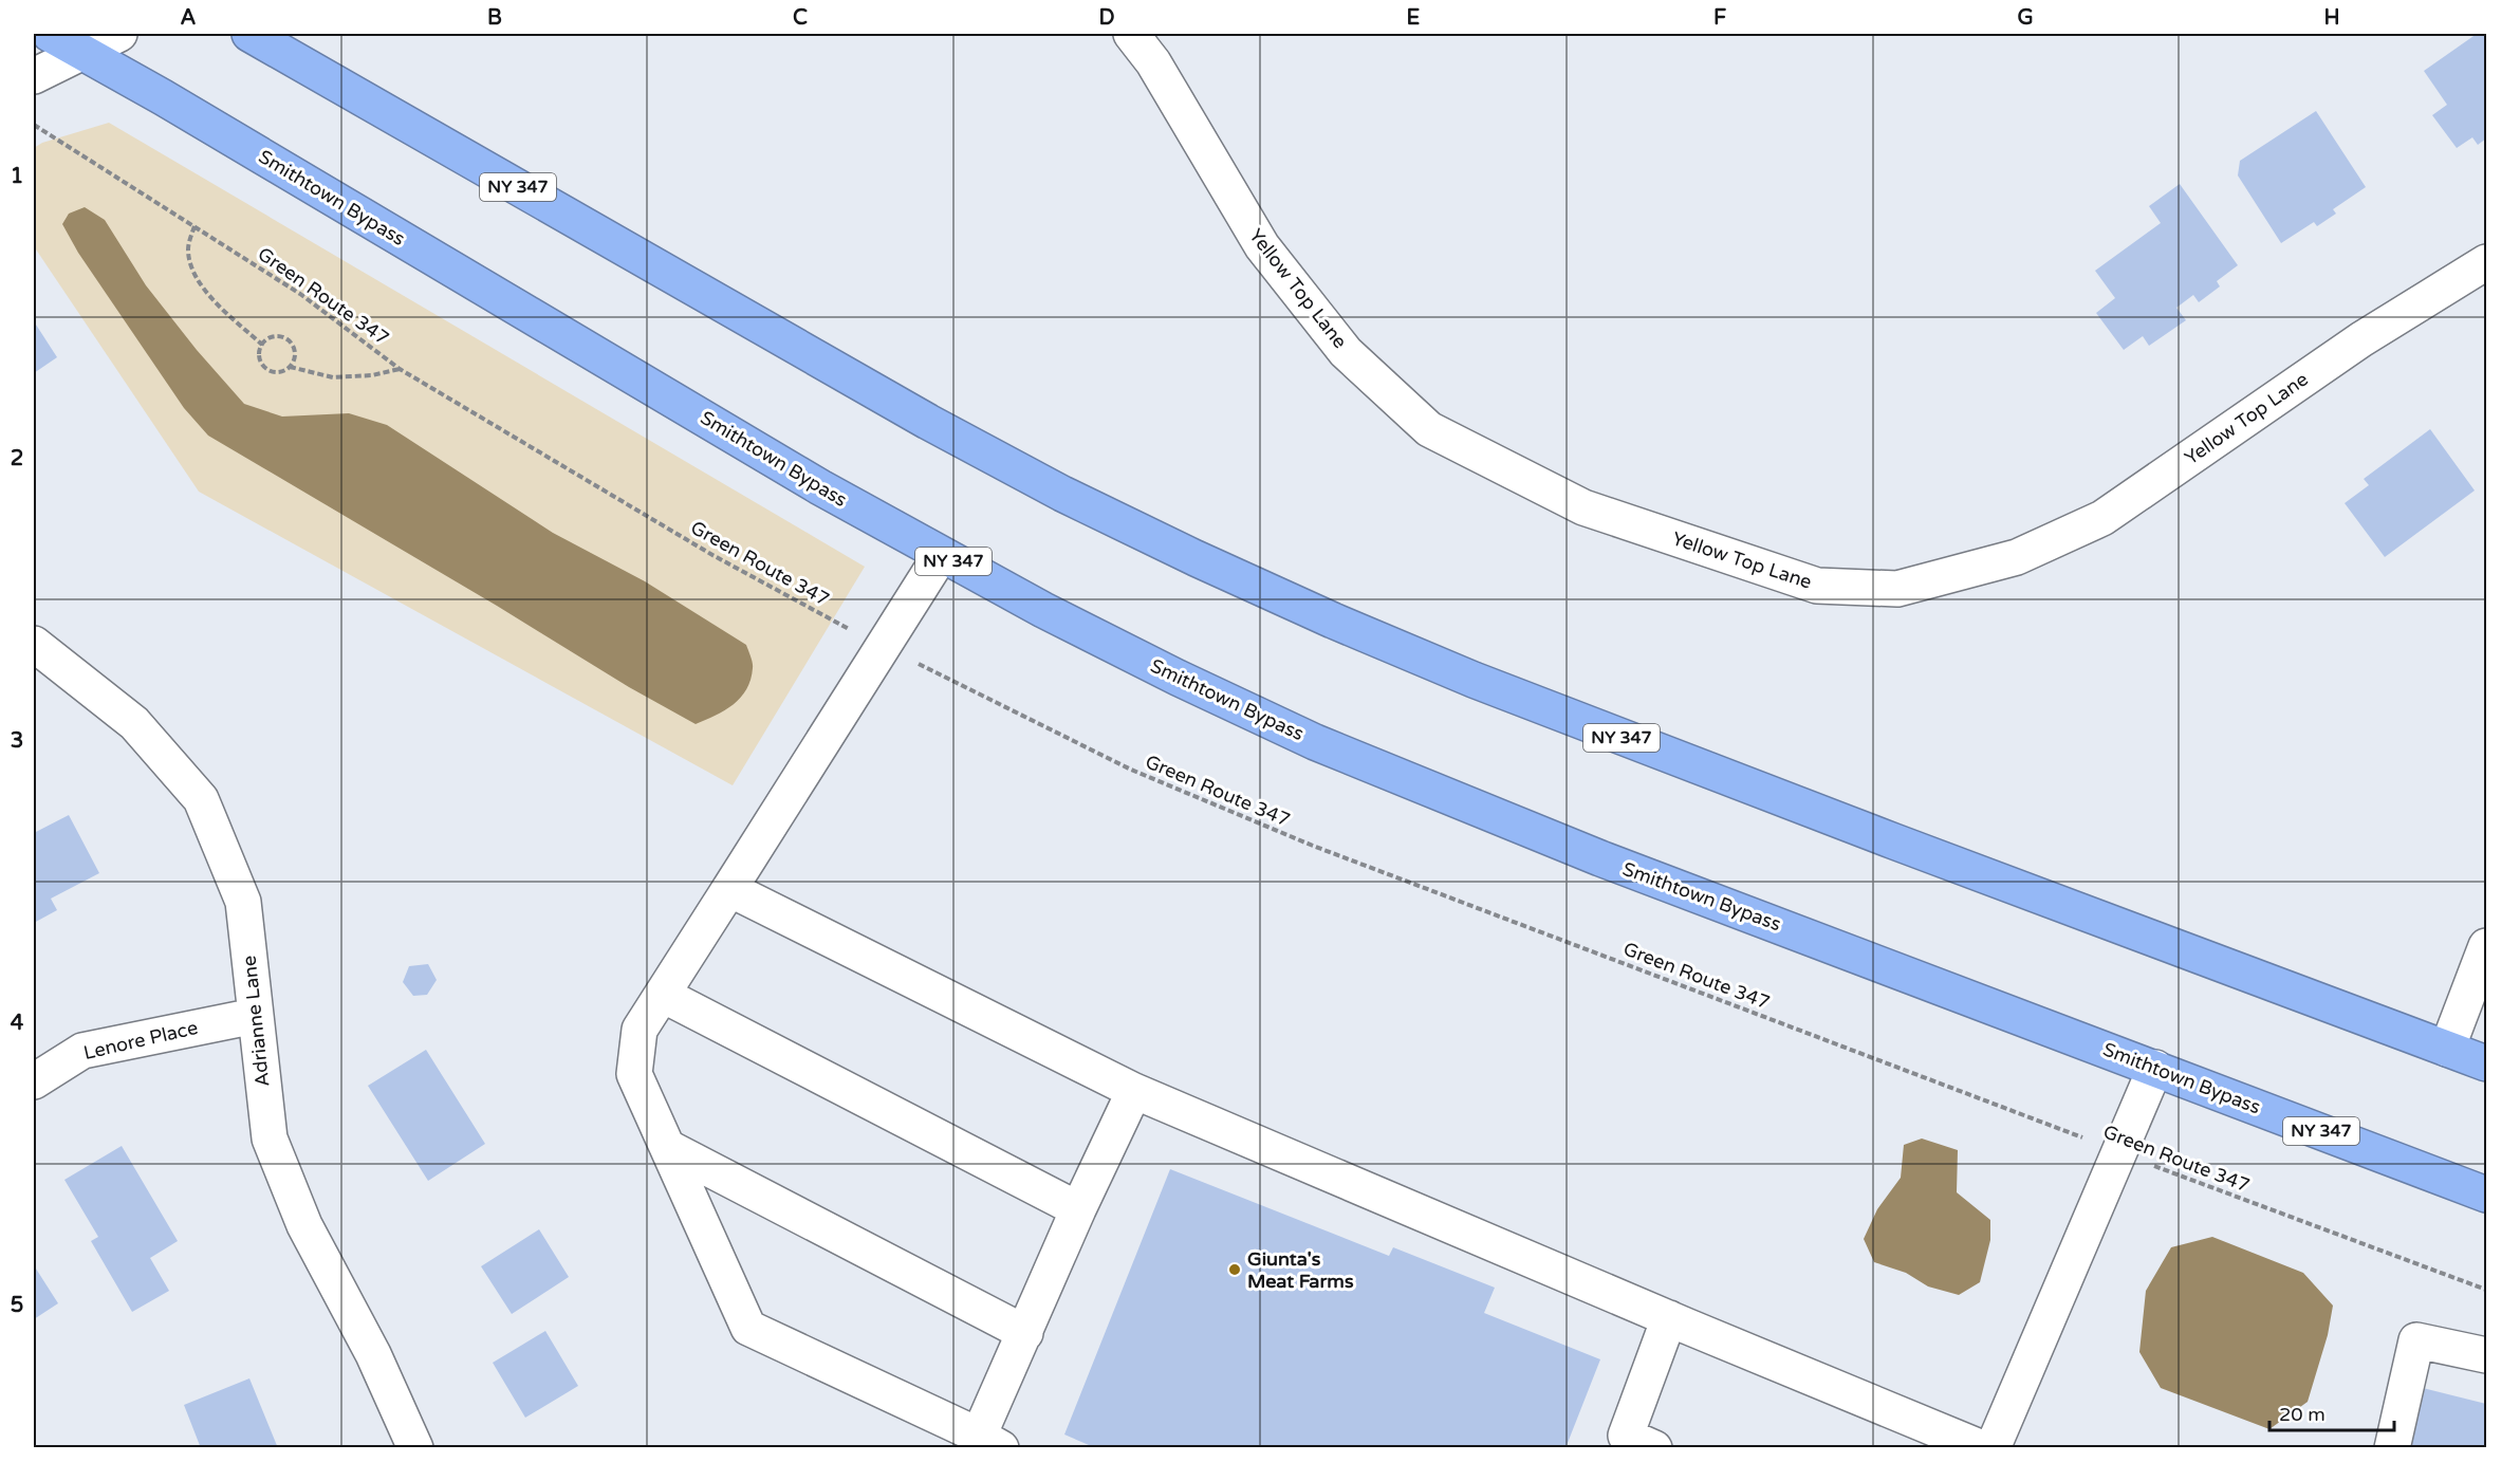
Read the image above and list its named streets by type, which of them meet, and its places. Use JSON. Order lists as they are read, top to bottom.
{
  "streets": {
    "highway": ["NY 347", "Smithtown Bypass"],
    "street": ["Yellow Top Lane", "Adrianne Lane", "Lenore Place"],
    "path": ["Green Route 347"]
  },
  "crossings": [
    ["Adrianne Lane", "Lenore Place"]
  ],
  "places": ["Giunta's Meat Farms"],
  "scale_bar": "20 m",
  "grid": {
    "columns": [
      "A",
      "B",
      "C",
      "D",
      "E",
      "F",
      "G",
      "H"
    ],
    "rows": [
      "1",
      "2",
      "3",
      "4",
      "5"
    ]
  }
}
